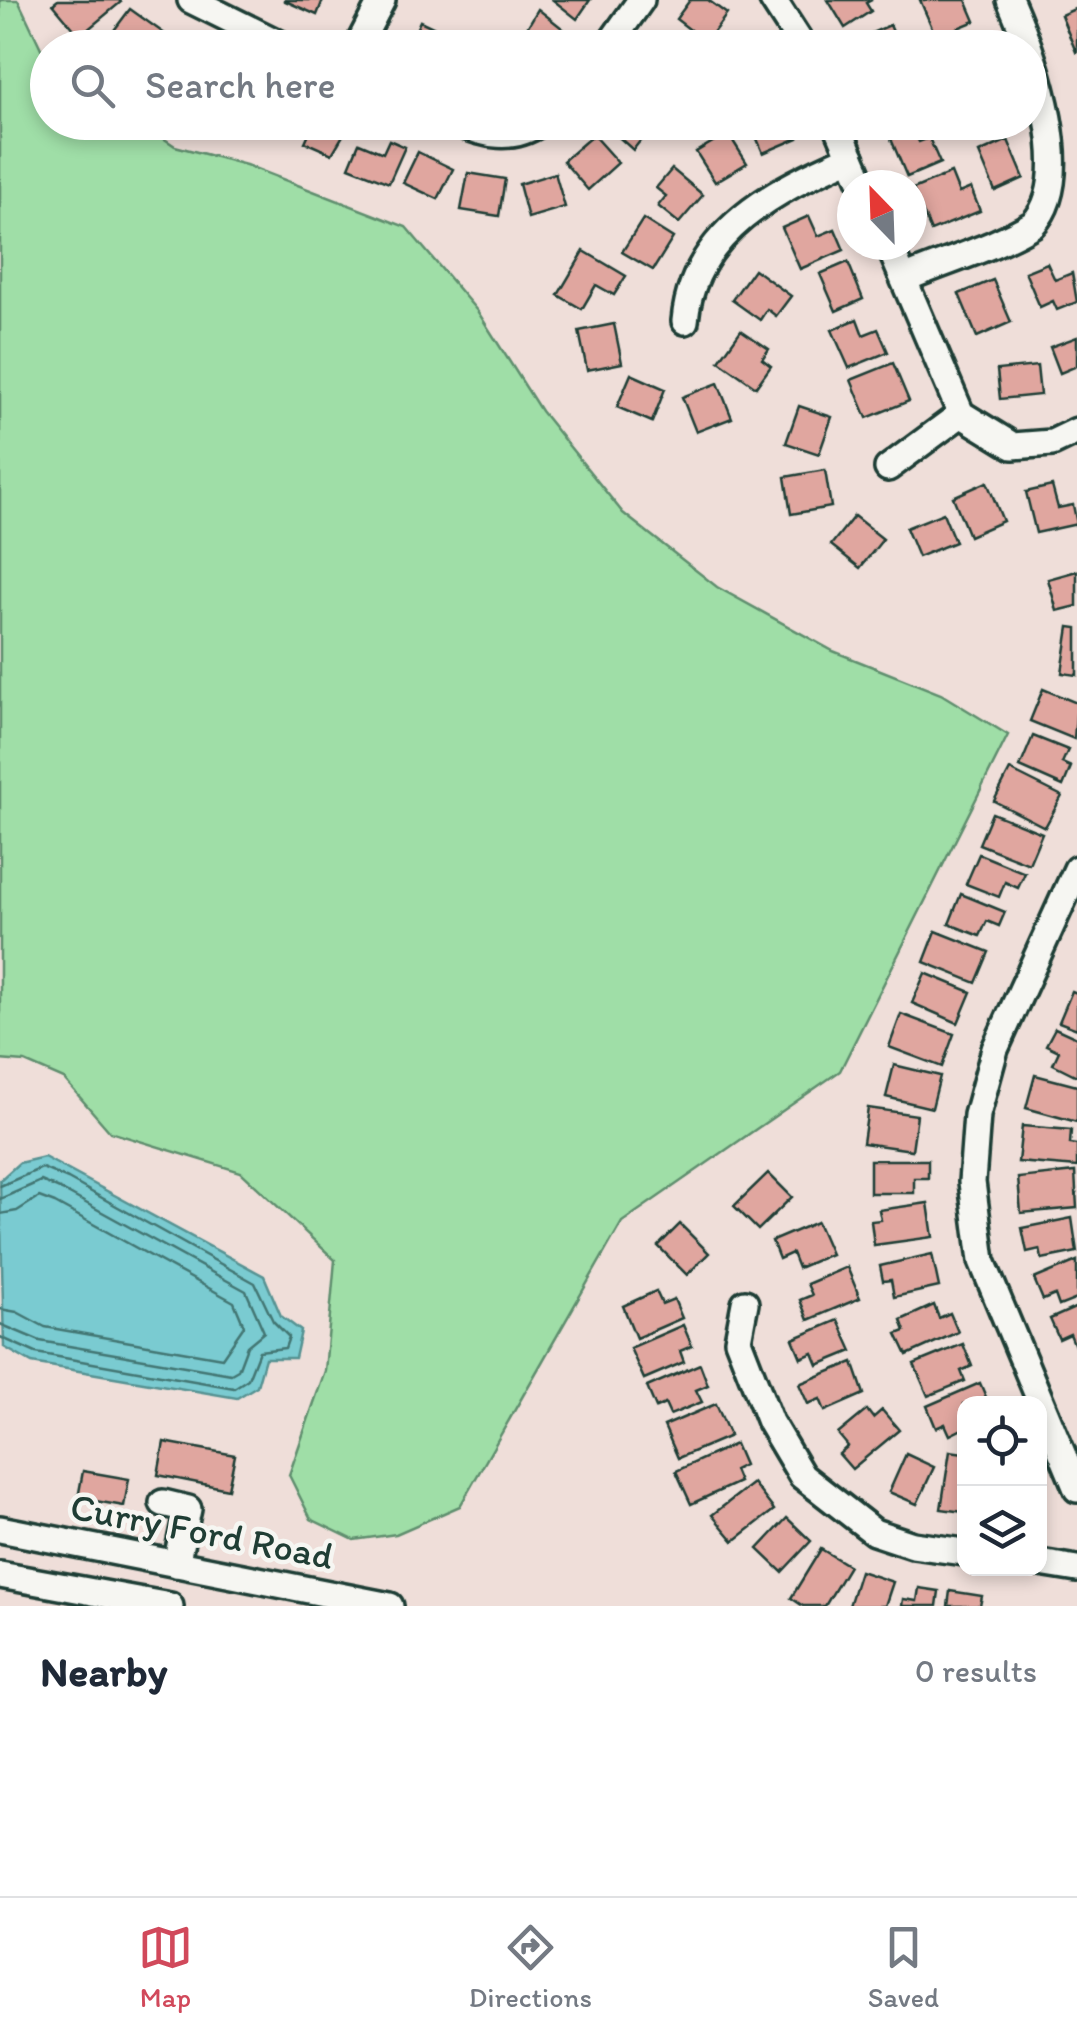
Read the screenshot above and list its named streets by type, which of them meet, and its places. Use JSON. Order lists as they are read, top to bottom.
{
  "streets": {
    "street": ["Curry Ford Road"]
  },
  "north": "top left",
  "page": {
    "search": "Search here",
    "heading": ["Nearby", "0 results"],
    "nav": ["Map", "Directions", "Saved"]
  }
}
